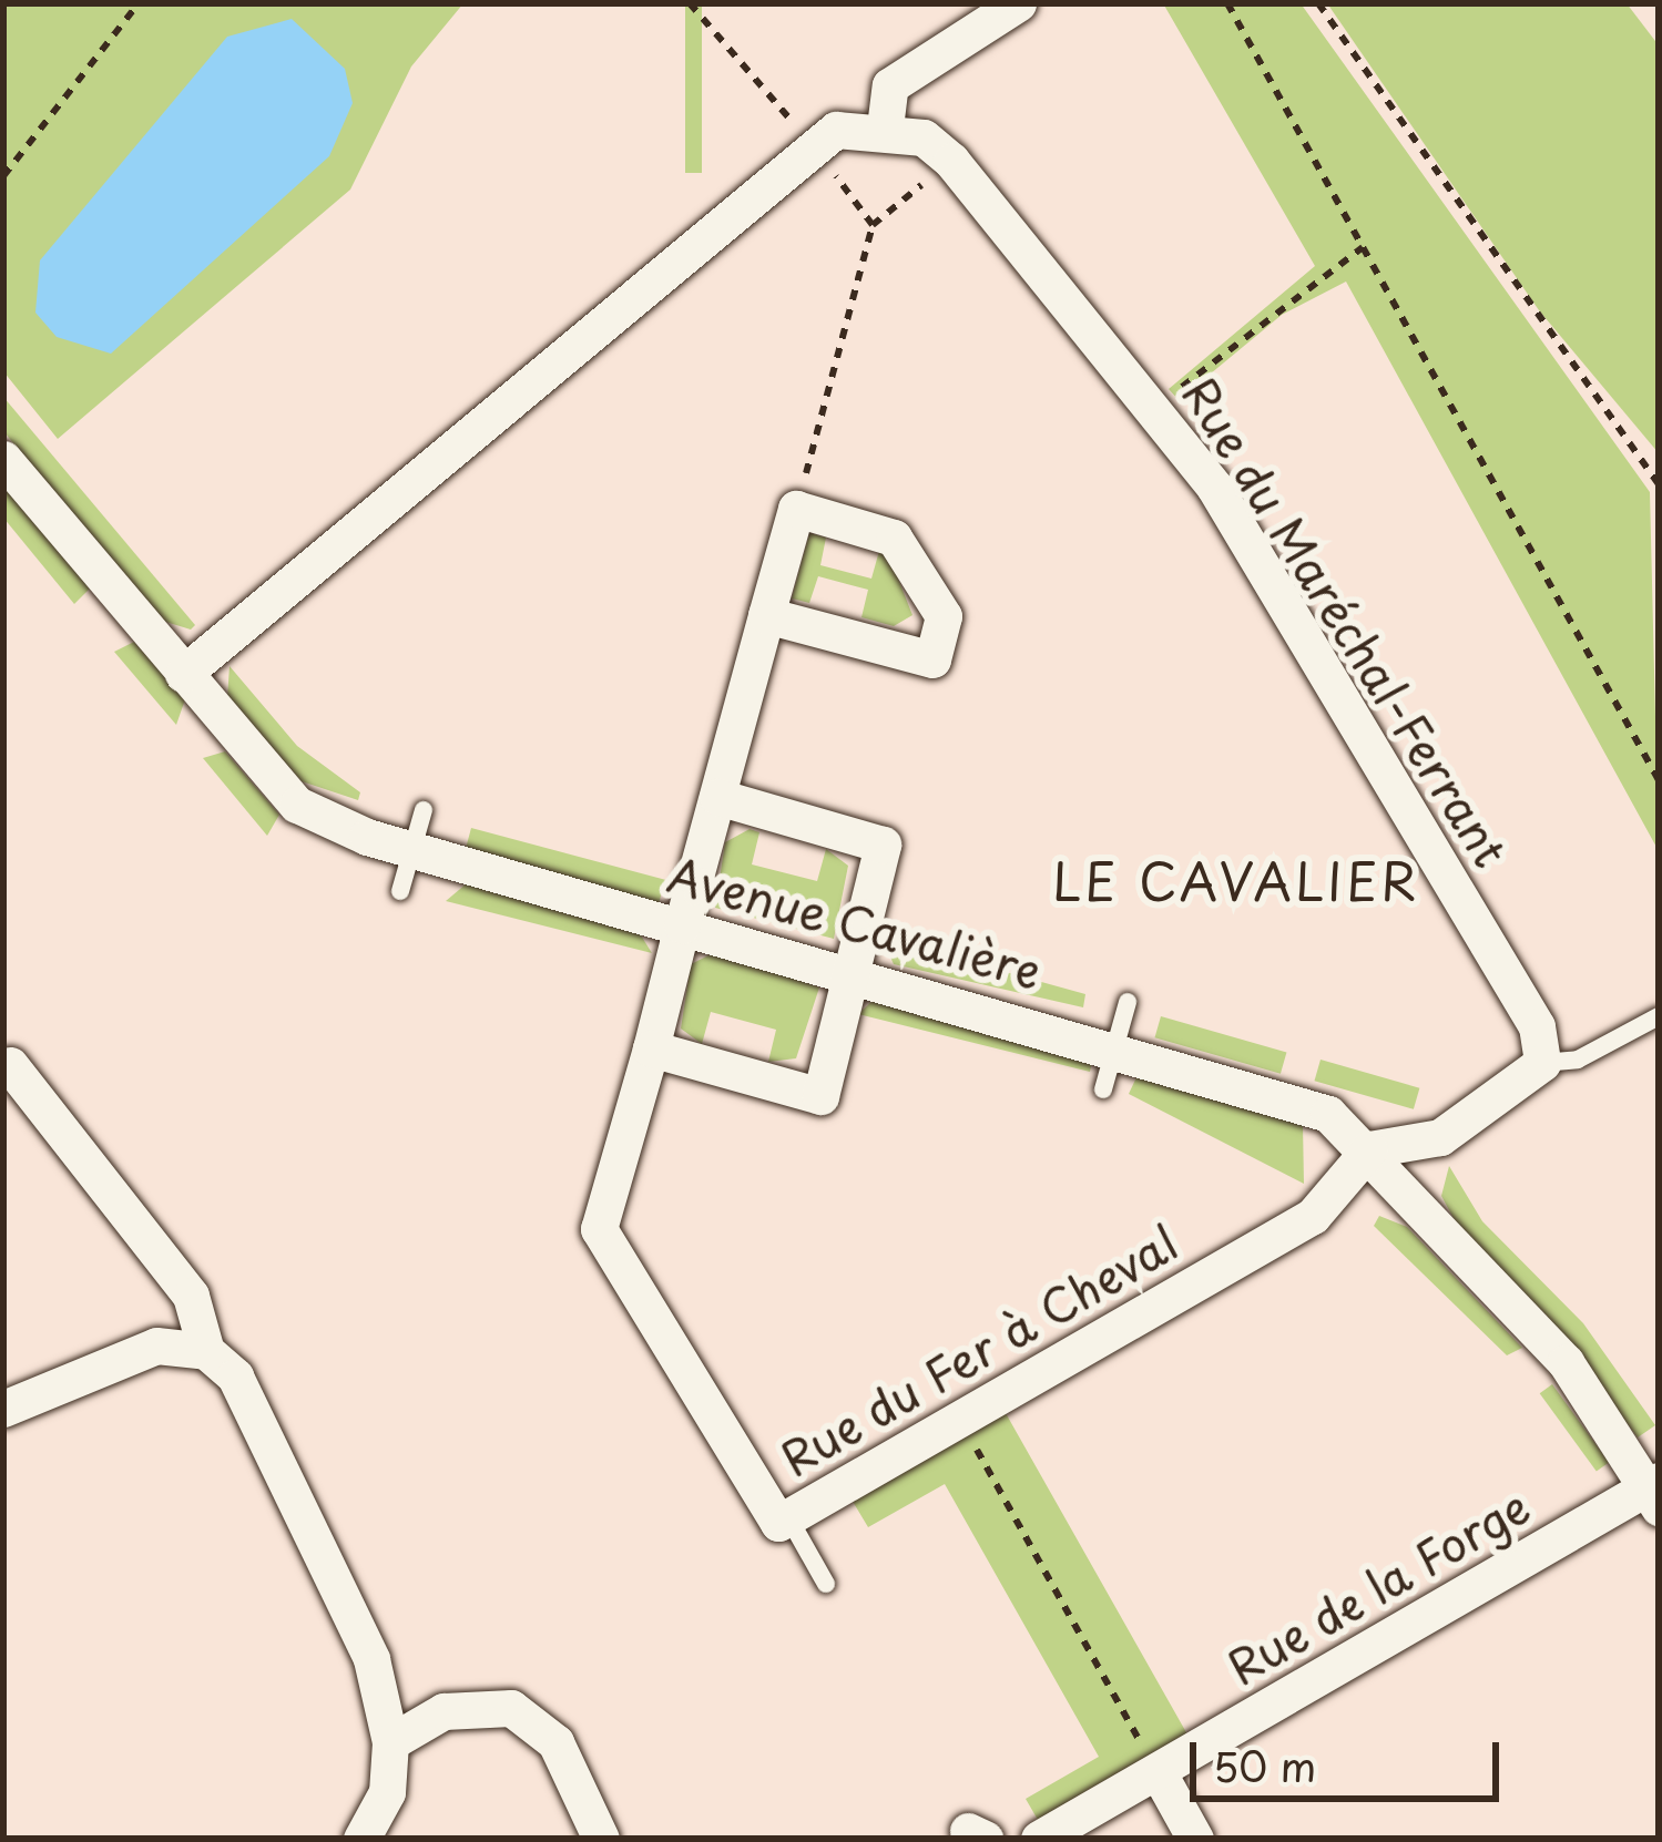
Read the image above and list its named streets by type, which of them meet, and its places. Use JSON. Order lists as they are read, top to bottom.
{
  "streets": {
    "street": [
      "Rue du Maréchal-Ferrant",
      "Avenue Cavalière",
      "Rue du Fer à Cheval",
      "Rue de la Forge"
    ]
  },
  "crossings": [
    ["Avenue Cavalière", "Rue du Fer à Cheval"],
    ["Avenue Cavalière", "Rue de la Forge"]
  ],
  "districts": ["LE CAVALIER"],
  "scale_bar": "50 m"
}
